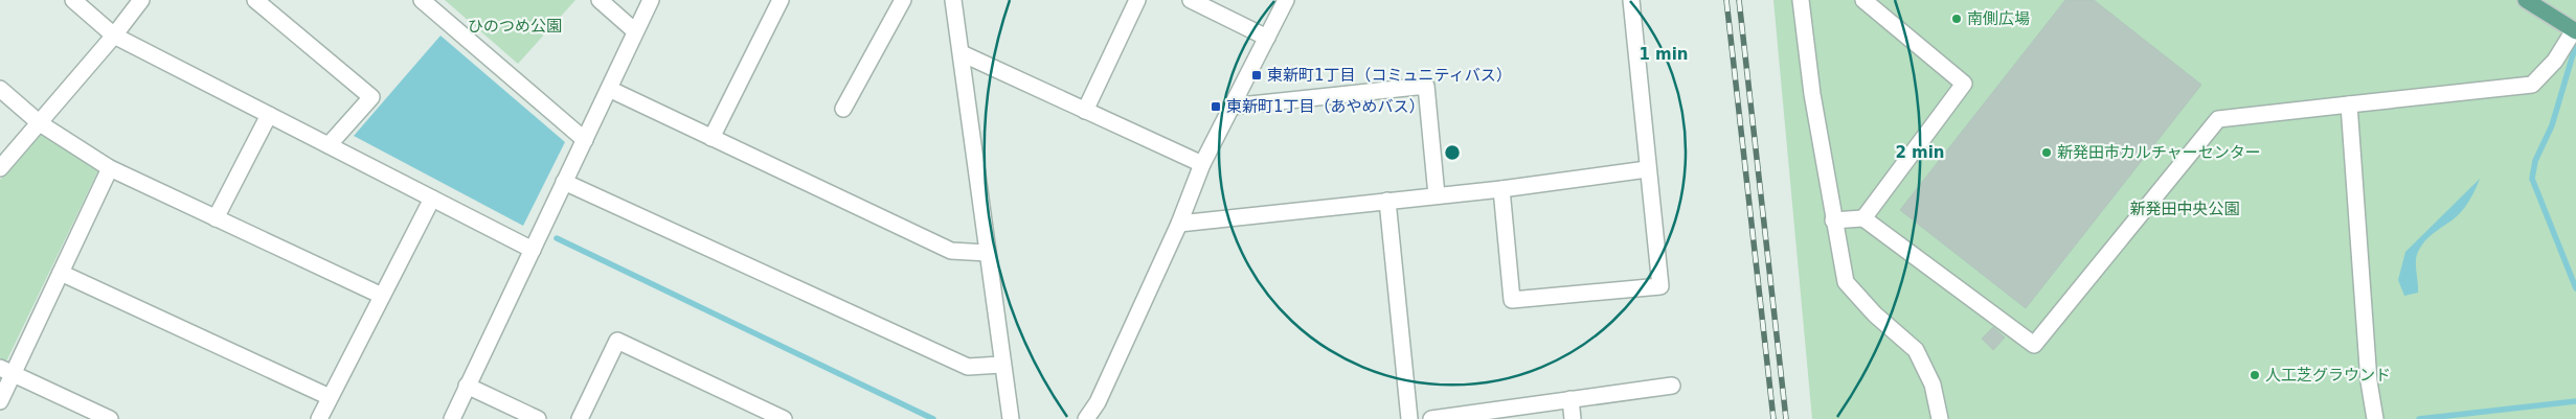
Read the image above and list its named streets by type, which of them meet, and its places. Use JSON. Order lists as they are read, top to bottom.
{
  "parks": ["ひのつめ公園", "新発田中央公園"],
  "places": {
    "other": ["南側広場", "新発田市カルチャーセンター", "人工芝グラウンド"],
    "transit": ["東新町1丁目（コミュニティバス）", "東新町1丁目（あやめバス）"]
  },
  "rings": ["1 min", "2 min"]
}
